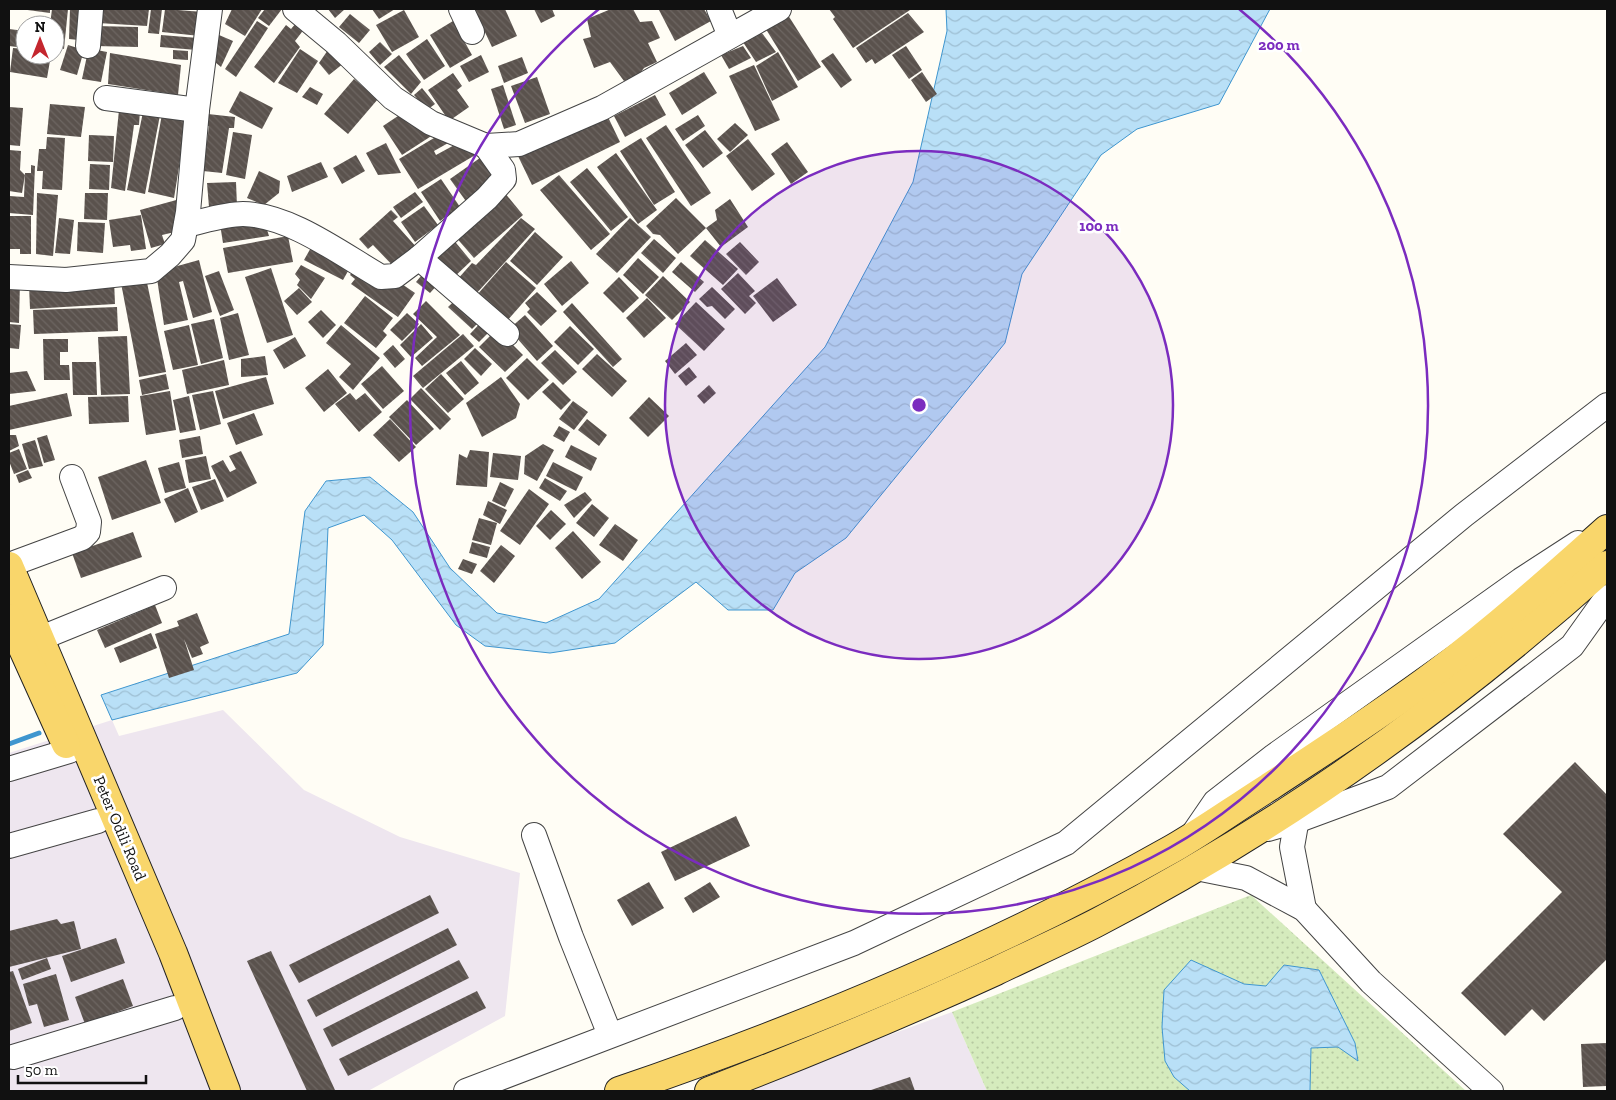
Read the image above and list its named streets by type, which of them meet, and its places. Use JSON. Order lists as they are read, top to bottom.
{
  "streets": {
    "main road": ["Peter Odili Road"]
  },
  "scale_bar": "50 m",
  "north": "top",
  "rings": ["200 m", "100 m"]
}
